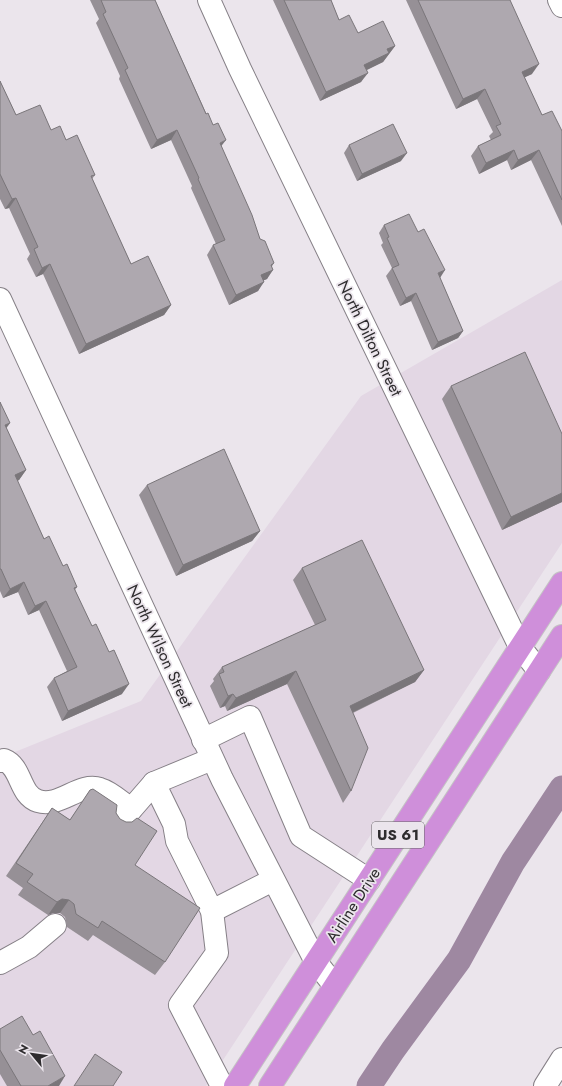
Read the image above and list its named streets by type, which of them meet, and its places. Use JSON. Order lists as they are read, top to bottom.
{
  "streets": {
    "highway": ["US 61", "Airline Drive"],
    "street": ["North Dilton Street", "North Wilson Street"]
  },
  "crossings": [
    ["North Dilton Street", "Airline Drive"],
    ["North Wilson Street", "Airline Drive"]
  ],
  "north": "top left"
}
